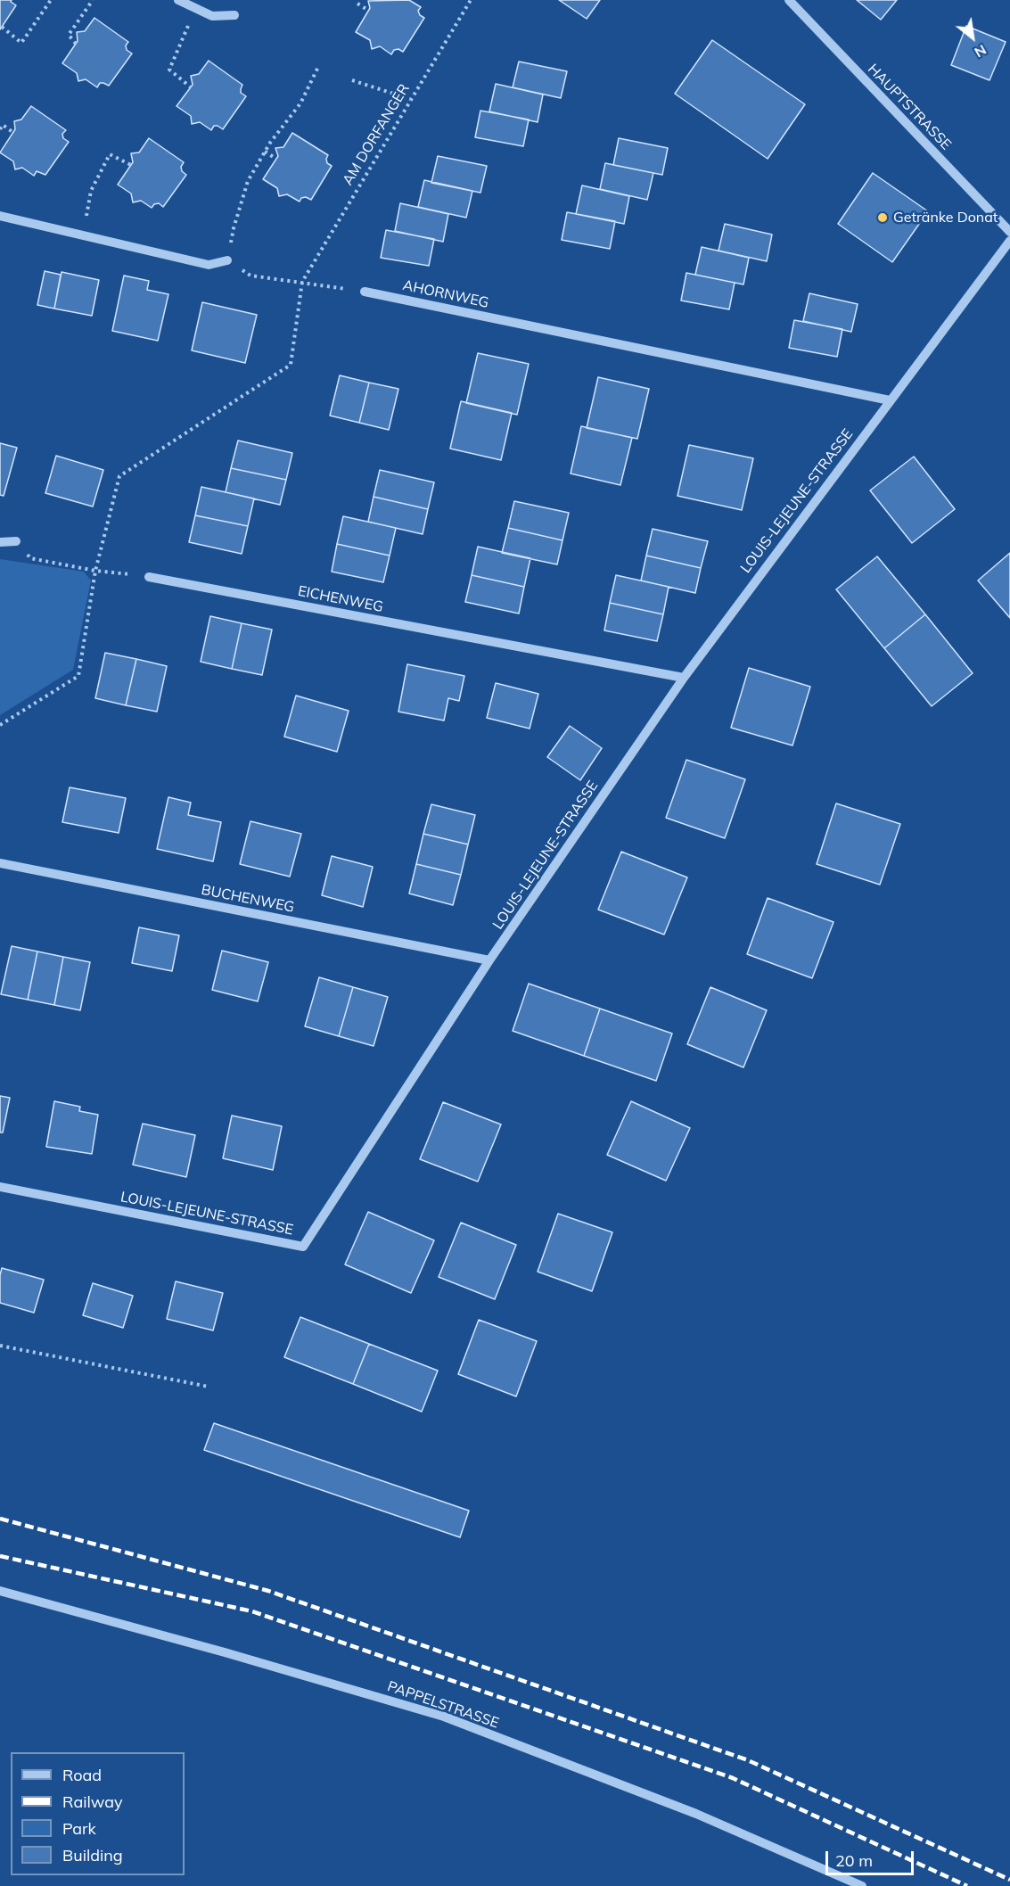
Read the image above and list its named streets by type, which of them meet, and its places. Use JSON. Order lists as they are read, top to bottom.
{
  "streets": {
    "street": [
      "HAUPTSTRASSE",
      "AHORNWEG",
      "LOUIS-LEJEUNE-STRASSE",
      "EICHENWEG",
      "BUCHENWEG",
      "PAPPELSTRASSE"
    ],
    "path": ["AM DORFANGER"]
  },
  "crossings": [
    ["AHORNWEG", "LOUIS-LEJEUNE-STRASSE"],
    ["LOUIS-LEJEUNE-STRASSE", "EICHENWEG"],
    ["LOUIS-LEJEUNE-STRASSE", "BUCHENWEG"]
  ],
  "places": ["Getränke Donat"],
  "legend": [
    "Road",
    "Railway",
    "Park",
    "Building"
  ],
  "scale_bar": "20 m",
  "north": "bottom right"
}
